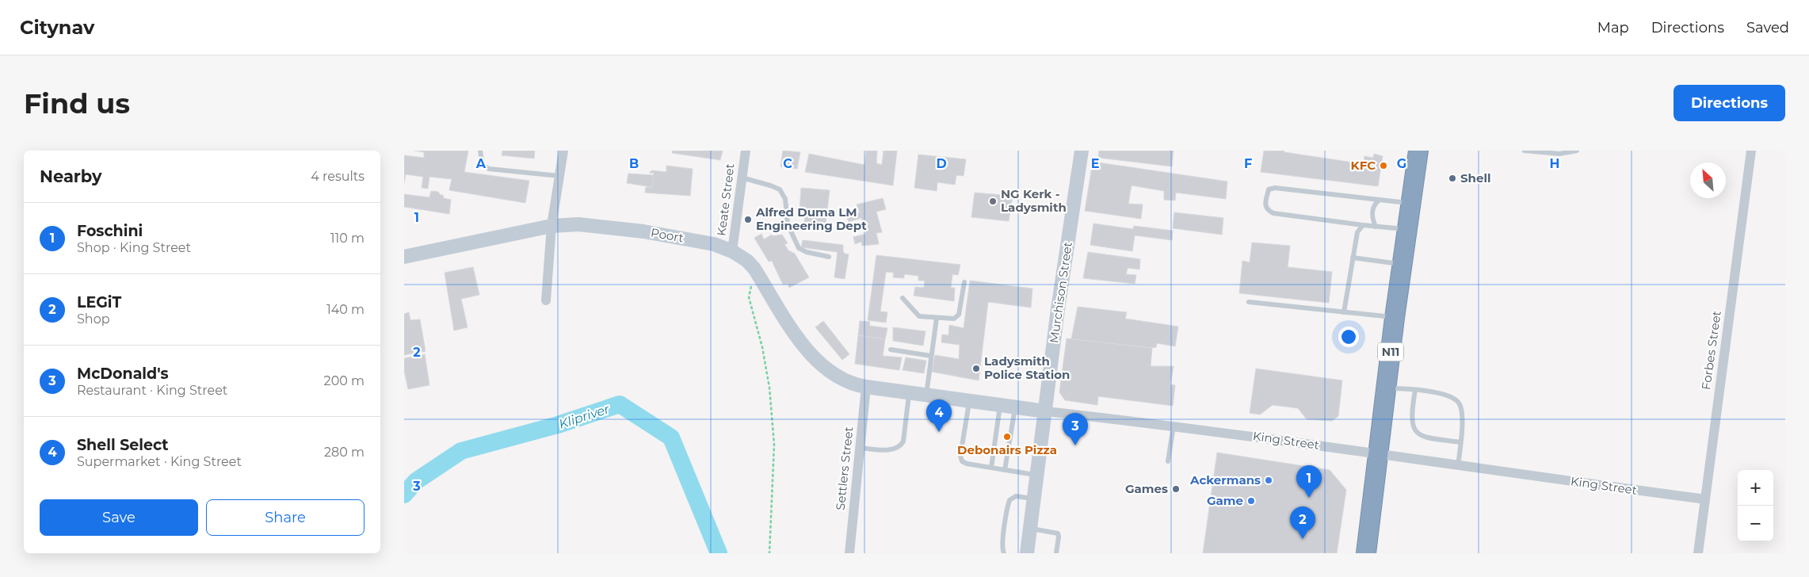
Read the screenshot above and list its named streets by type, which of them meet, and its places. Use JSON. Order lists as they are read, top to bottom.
{
  "streets": {
    "highway": ["N11"],
    "street": [
      "Keate Street",
      "Poort",
      "Murchison Street",
      "Forbes Street",
      "King Street",
      "Settlers Street"
    ]
  },
  "crossings": [
    ["Keate Street", "Poort"],
    ["Poort", "King Street"],
    ["Poort", "Settlers Street"],
    ["Murchison Street", "King Street"],
    ["Forbes Street", "King Street"],
    ["N11", "King Street"],
    ["King Street", "Settlers Street"]
  ],
  "water": ["Klipriver"],
  "places": [
    "KFC",
    "Shell",
    "NG Kerk - Ladysmith",
    "Alfred Duma LM Engineering Dept",
    "Ladysmith Police Station",
    "Debonairs Pizza",
    "Ackermans",
    "Games",
    "Game"
  ],
  "north": "top left",
  "page": {
    "header": "Citynav",
    "nav": ["Map", "Directions", "Saved"],
    "buttons": [
      "Directions",
      ["Save", "Share"]
    ],
    "title": "Find us",
    "heading": ["Nearby", "4 results"],
    "list": [
      {
        "mark": "1",
        "name": "Foschini",
        "note": "Shop · King Street",
        "value": "110 m"
      },
      {
        "mark": "2",
        "name": "LEGiT",
        "note": "Shop",
        "value": "140 m"
      },
      {
        "mark": "3",
        "name": "McDonald's",
        "note": "Restaurant · King Street",
        "value": "200 m"
      },
      {
        "mark": "4",
        "name": "Shell Select",
        "note": "Supermarket · King Street",
        "value": "280 m"
      }
    ],
    "pins": [
      "4",
      "3",
      "1",
      "2"
    ],
    "map_buttons": ["+", "−"]
  },
  "grid": {
    "columns": [
      "A",
      "B",
      "C",
      "D",
      "E",
      "F",
      "G",
      "H"
    ],
    "rows": ["1", "2", "3"]
  }
}
